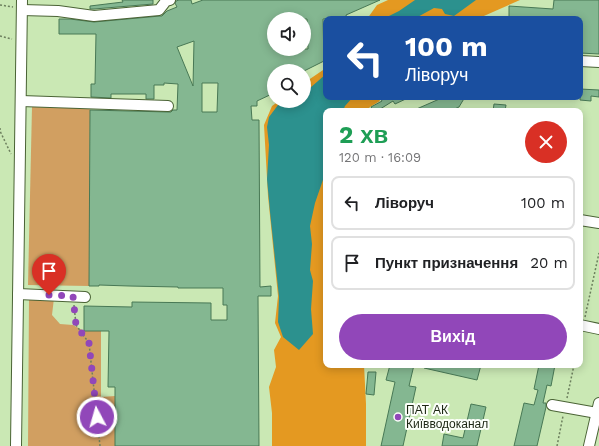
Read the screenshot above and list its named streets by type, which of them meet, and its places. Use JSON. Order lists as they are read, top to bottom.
{
  "places": ["ПАТ АК Київводоканал"],
  "page": {
    "turn": ["100 m", "Ліворуч"],
    "heading": ["2 хв", "120 m · 16:09"],
    "list": [
      {
        "name": "Ліворуч",
        "value": "100 m"
      },
      {
        "name": "Пункт призначення",
        "value": "20 m"
      }
    ],
    "buttons": "Вихід"
  }
}
